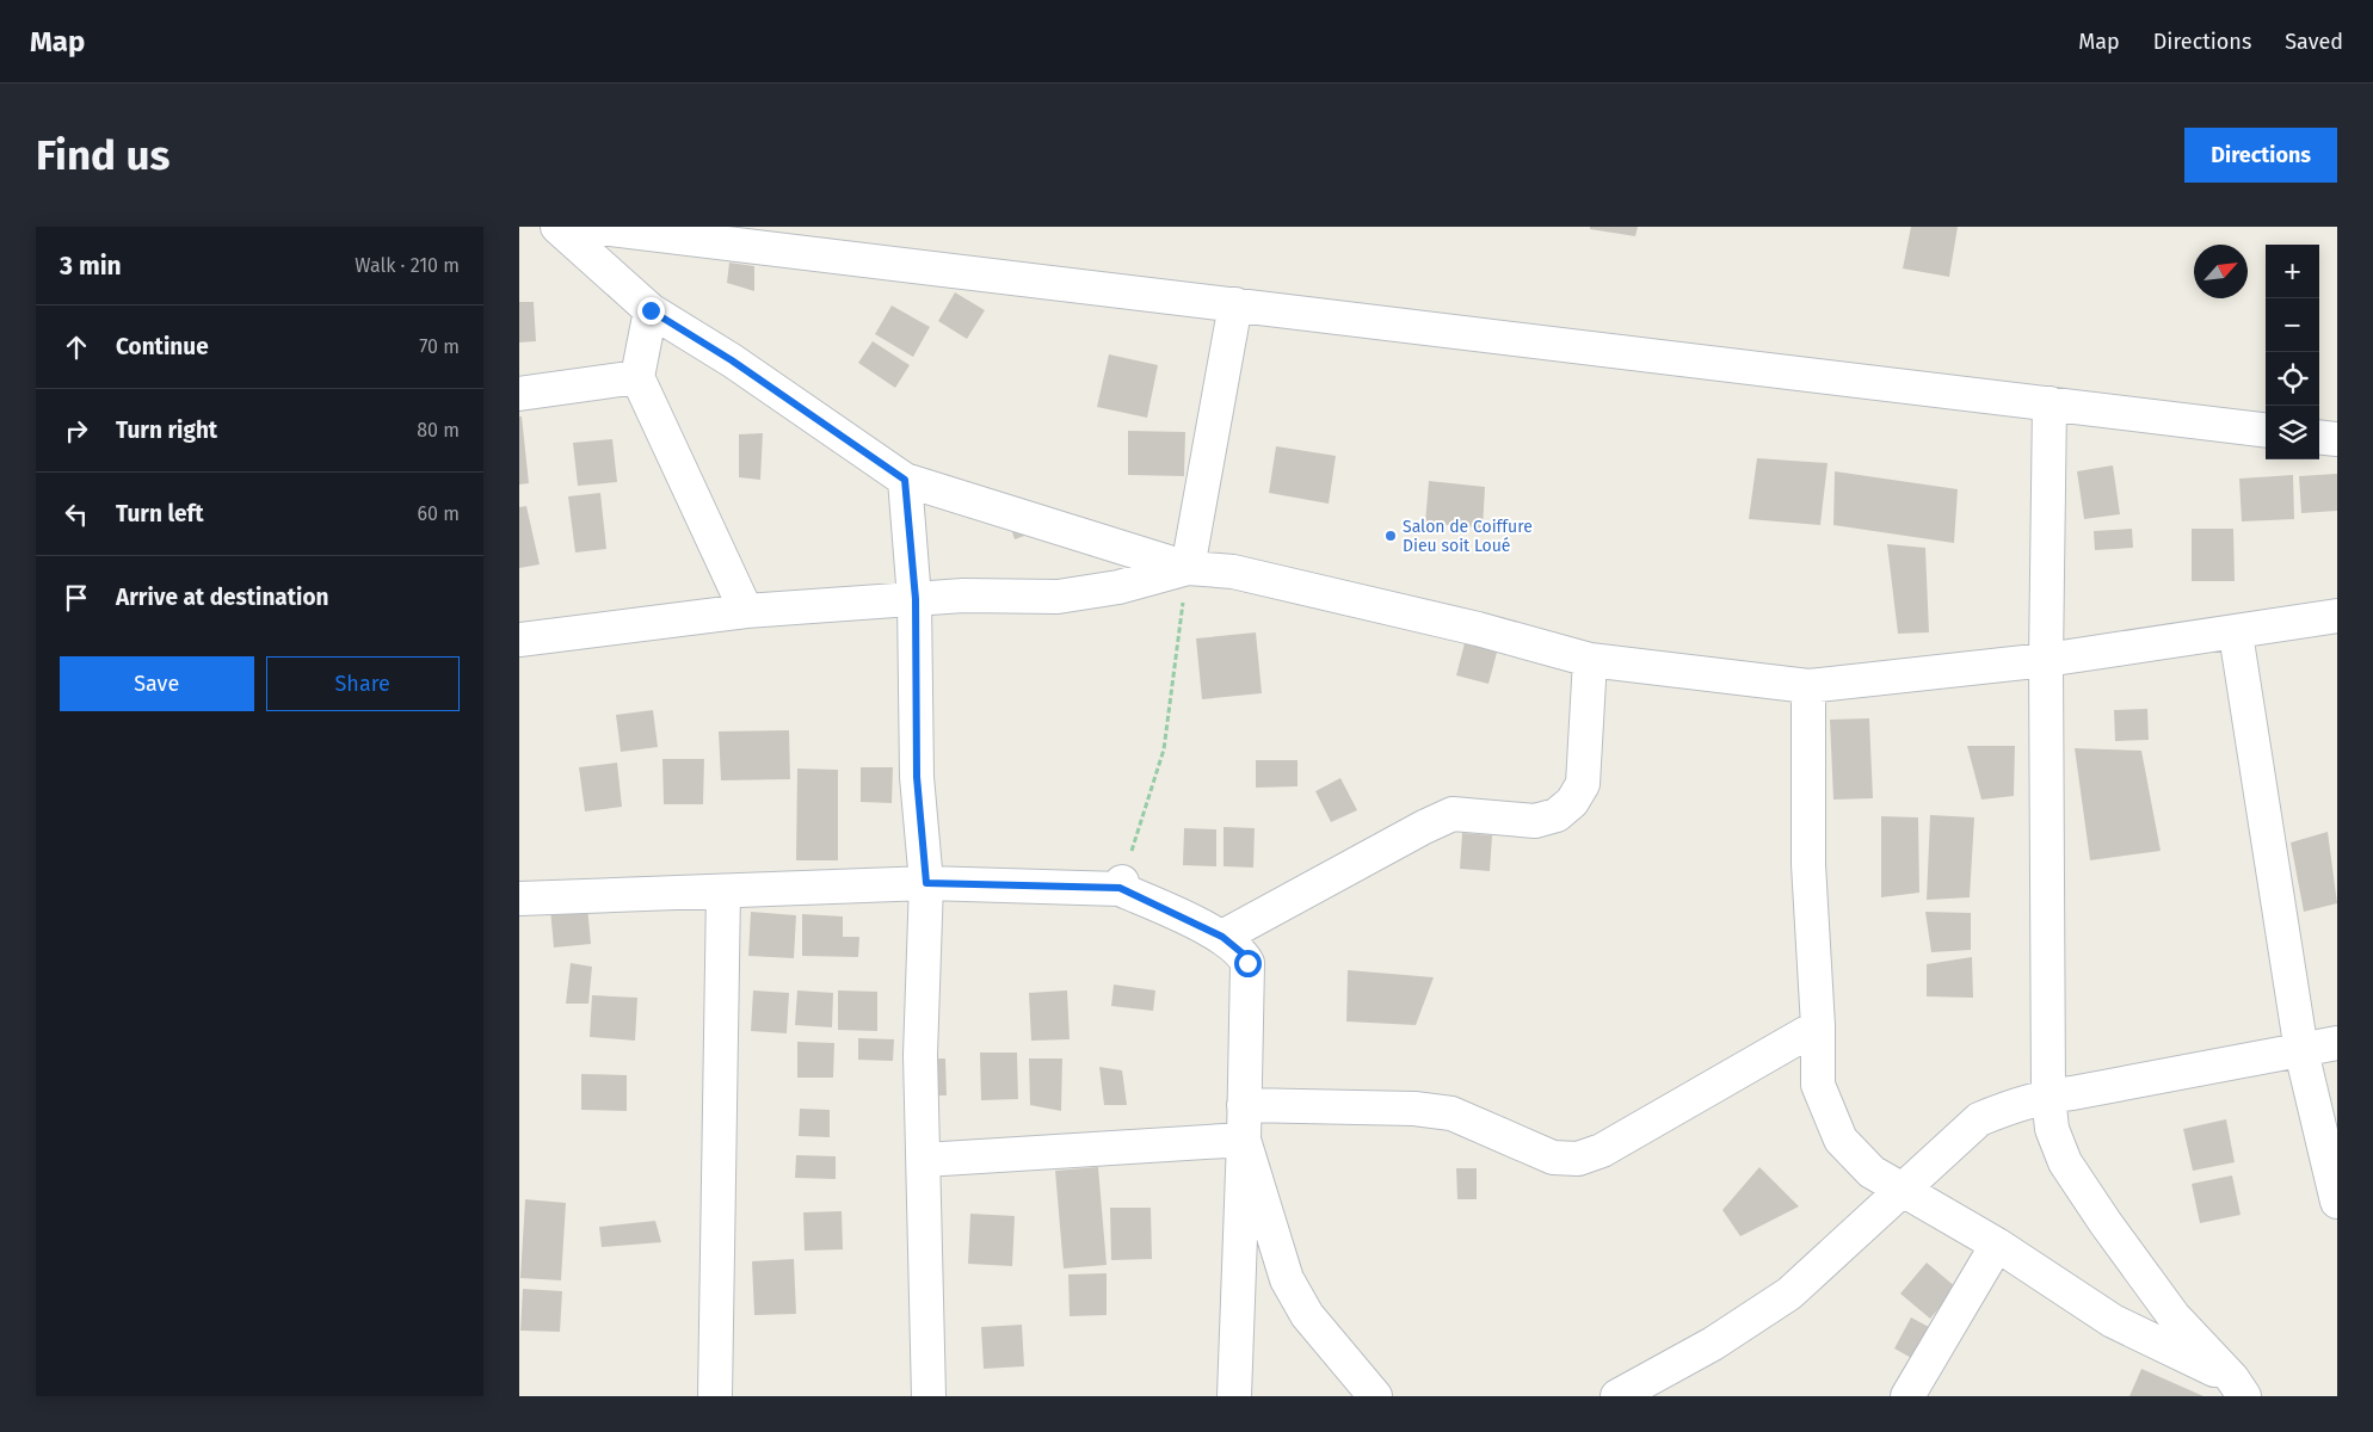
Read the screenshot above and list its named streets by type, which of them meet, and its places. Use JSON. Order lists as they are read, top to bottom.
{
  "places": ["Salon de Coiffure Dieu soit Loué"],
  "north": "top right",
  "page": {
    "header": "Map",
    "nav": ["Map", "Directions", "Saved"],
    "buttons": [
      "Directions",
      ["Save", "Share"]
    ],
    "title": "Find us",
    "heading": ["3 min", "Walk · 210 m"],
    "map_buttons": ["+", "−"],
    "list": [
      ["Continue", "70 m"],
      ["Turn right", "80 m"],
      ["Turn left", "60 m"],
      "Arrive at destination"
    ]
  }
}
